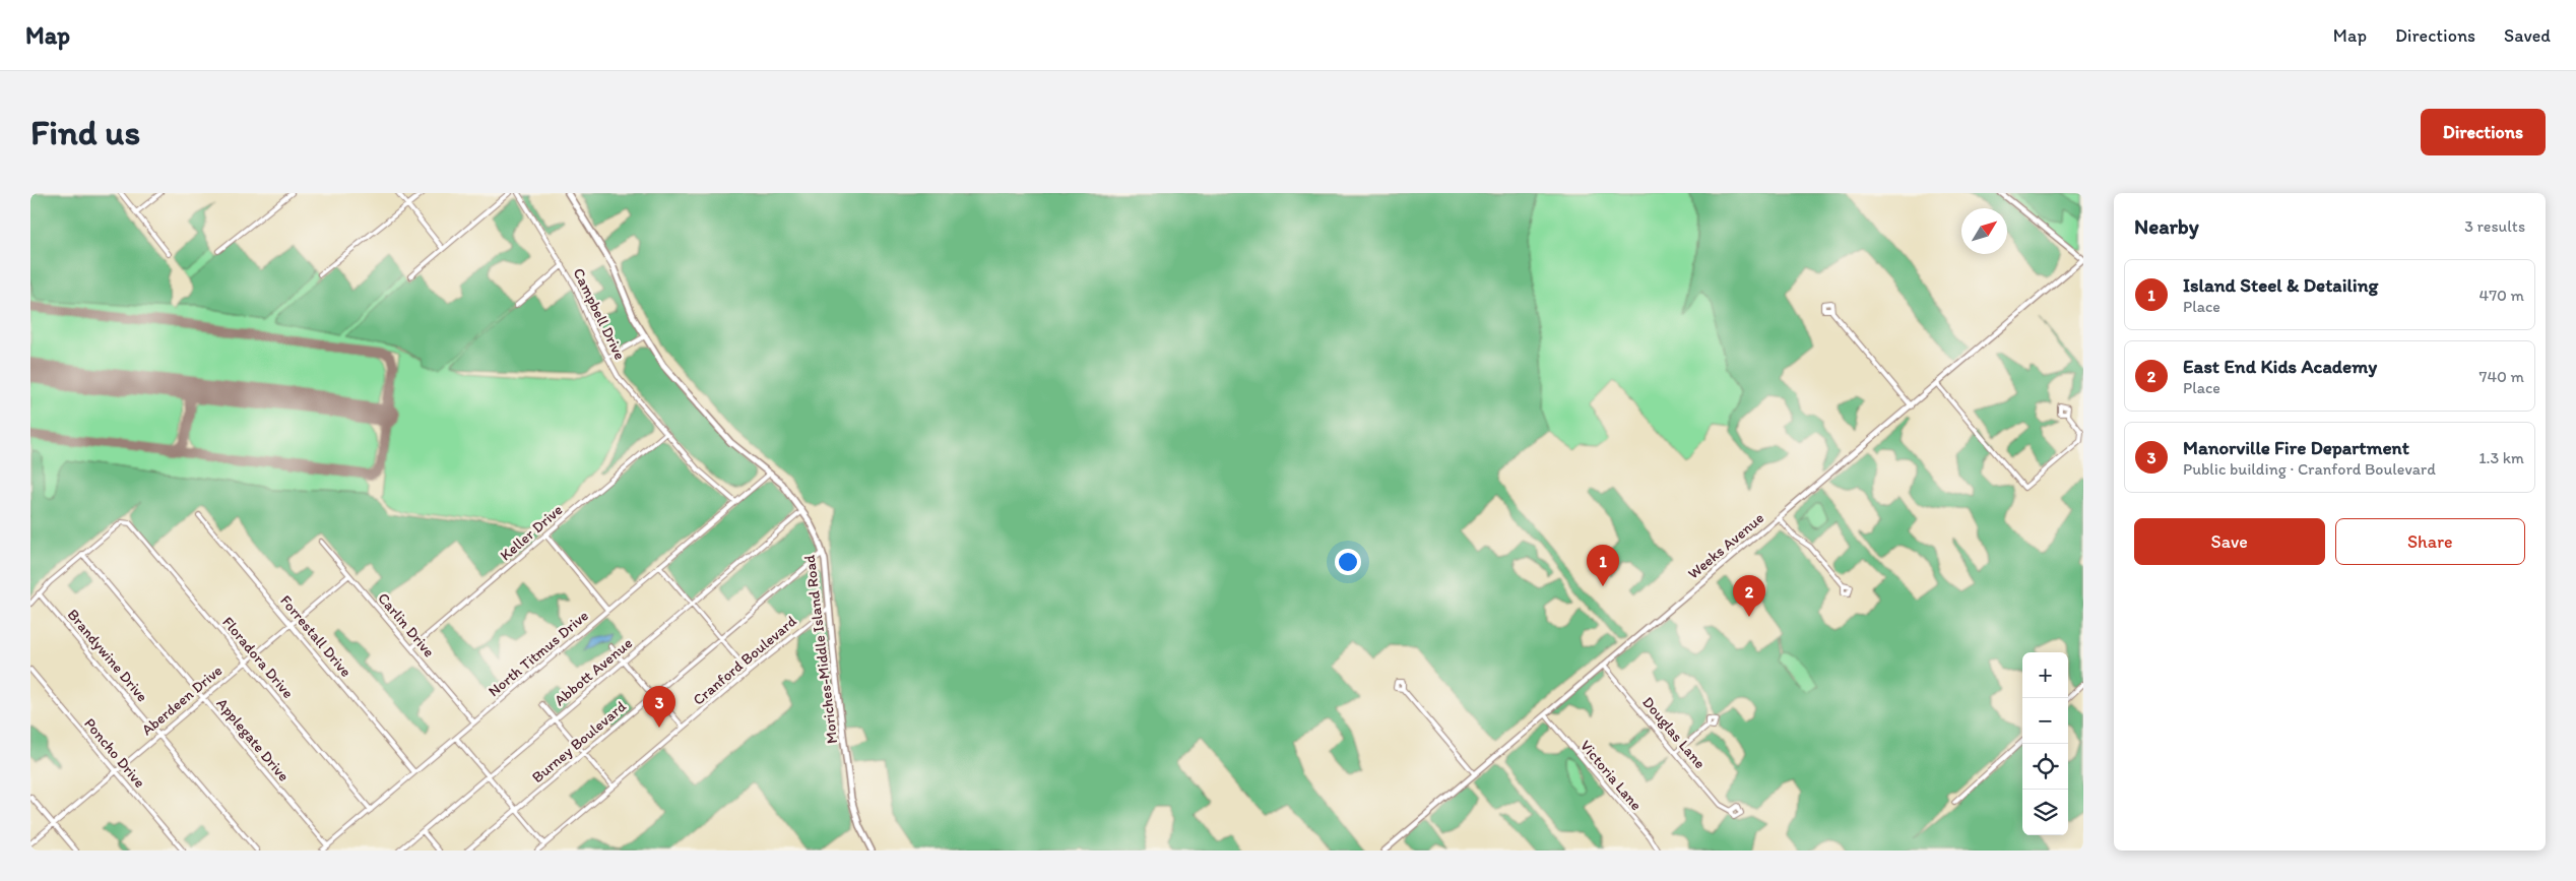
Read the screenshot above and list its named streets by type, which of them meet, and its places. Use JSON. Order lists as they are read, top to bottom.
{
  "streets": {
    "main road": ["Moriches-Middle Island Road"],
    "street": [
      "Campbell Drive",
      "Keller Drive",
      "Weeks Avenue",
      "Carlin Drive",
      "Forrestall Drive",
      "North Titmus Drive",
      "Brandywine Drive",
      "Floradora Drive",
      "Cranford Boulevard",
      "Abbott Avenue",
      "Aberdeen Drive",
      "Douglas Lane",
      "Applegate Drive",
      "Burney Boulevard",
      "Poncho Drive",
      "Victoria Lane"
    ]
  },
  "crossings": [
    ["Campbell Drive", "Keller Drive"],
    ["Campbell Drive", "North Titmus Drive"],
    ["Keller Drive", "Carlin Drive"],
    ["Weeks Avenue", "Douglas Lane"],
    ["Weeks Avenue", "Victoria Lane"],
    ["Carlin Drive", "North Titmus Drive"],
    ["Carlin Drive", "Aberdeen Drive"],
    ["Forrestall Drive", "North Titmus Drive"],
    ["Forrestall Drive", "Aberdeen Drive"],
    ["Moriches-Middle Island Road", "North Titmus Drive"],
    ["Moriches-Middle Island Road", "Cranford Boulevard"],
    ["Moriches-Middle Island Road", "Abbott Avenue"],
    ["Moriches-Middle Island Road", "Burney Boulevard"],
    ["North Titmus Drive", "Floradora Drive"],
    ["North Titmus Drive", "Applegate Drive"],
    ["Brandywine Drive", "Aberdeen Drive"],
    ["Floradora Drive", "Aberdeen Drive"],
    ["Floradora Drive", "Applegate Drive"],
    ["Aberdeen Drive", "Applegate Drive"],
    ["Aberdeen Drive", "Poncho Drive"]
  ],
  "north": "top right",
  "page": {
    "header": "Map",
    "nav": ["Map", "Directions", "Saved"],
    "buttons": [
      "Directions",
      ["Save", "Share"]
    ],
    "title": "Find us",
    "heading": ["Nearby", "3 results"],
    "list": [
      {
        "mark": "1",
        "name": "Island Steel & Detailing",
        "note": "Place",
        "value": "470 m"
      },
      {
        "mark": "2",
        "name": "East End Kids Academy",
        "note": "Place",
        "value": "740 m"
      },
      {
        "mark": "3",
        "name": "Manorville Fire Department",
        "note": "Public building · Cranford Boulevard",
        "value": "1.3 km"
      }
    ],
    "pins": ["1", "2", "3"],
    "map_buttons": ["+", "−"]
  }
}
